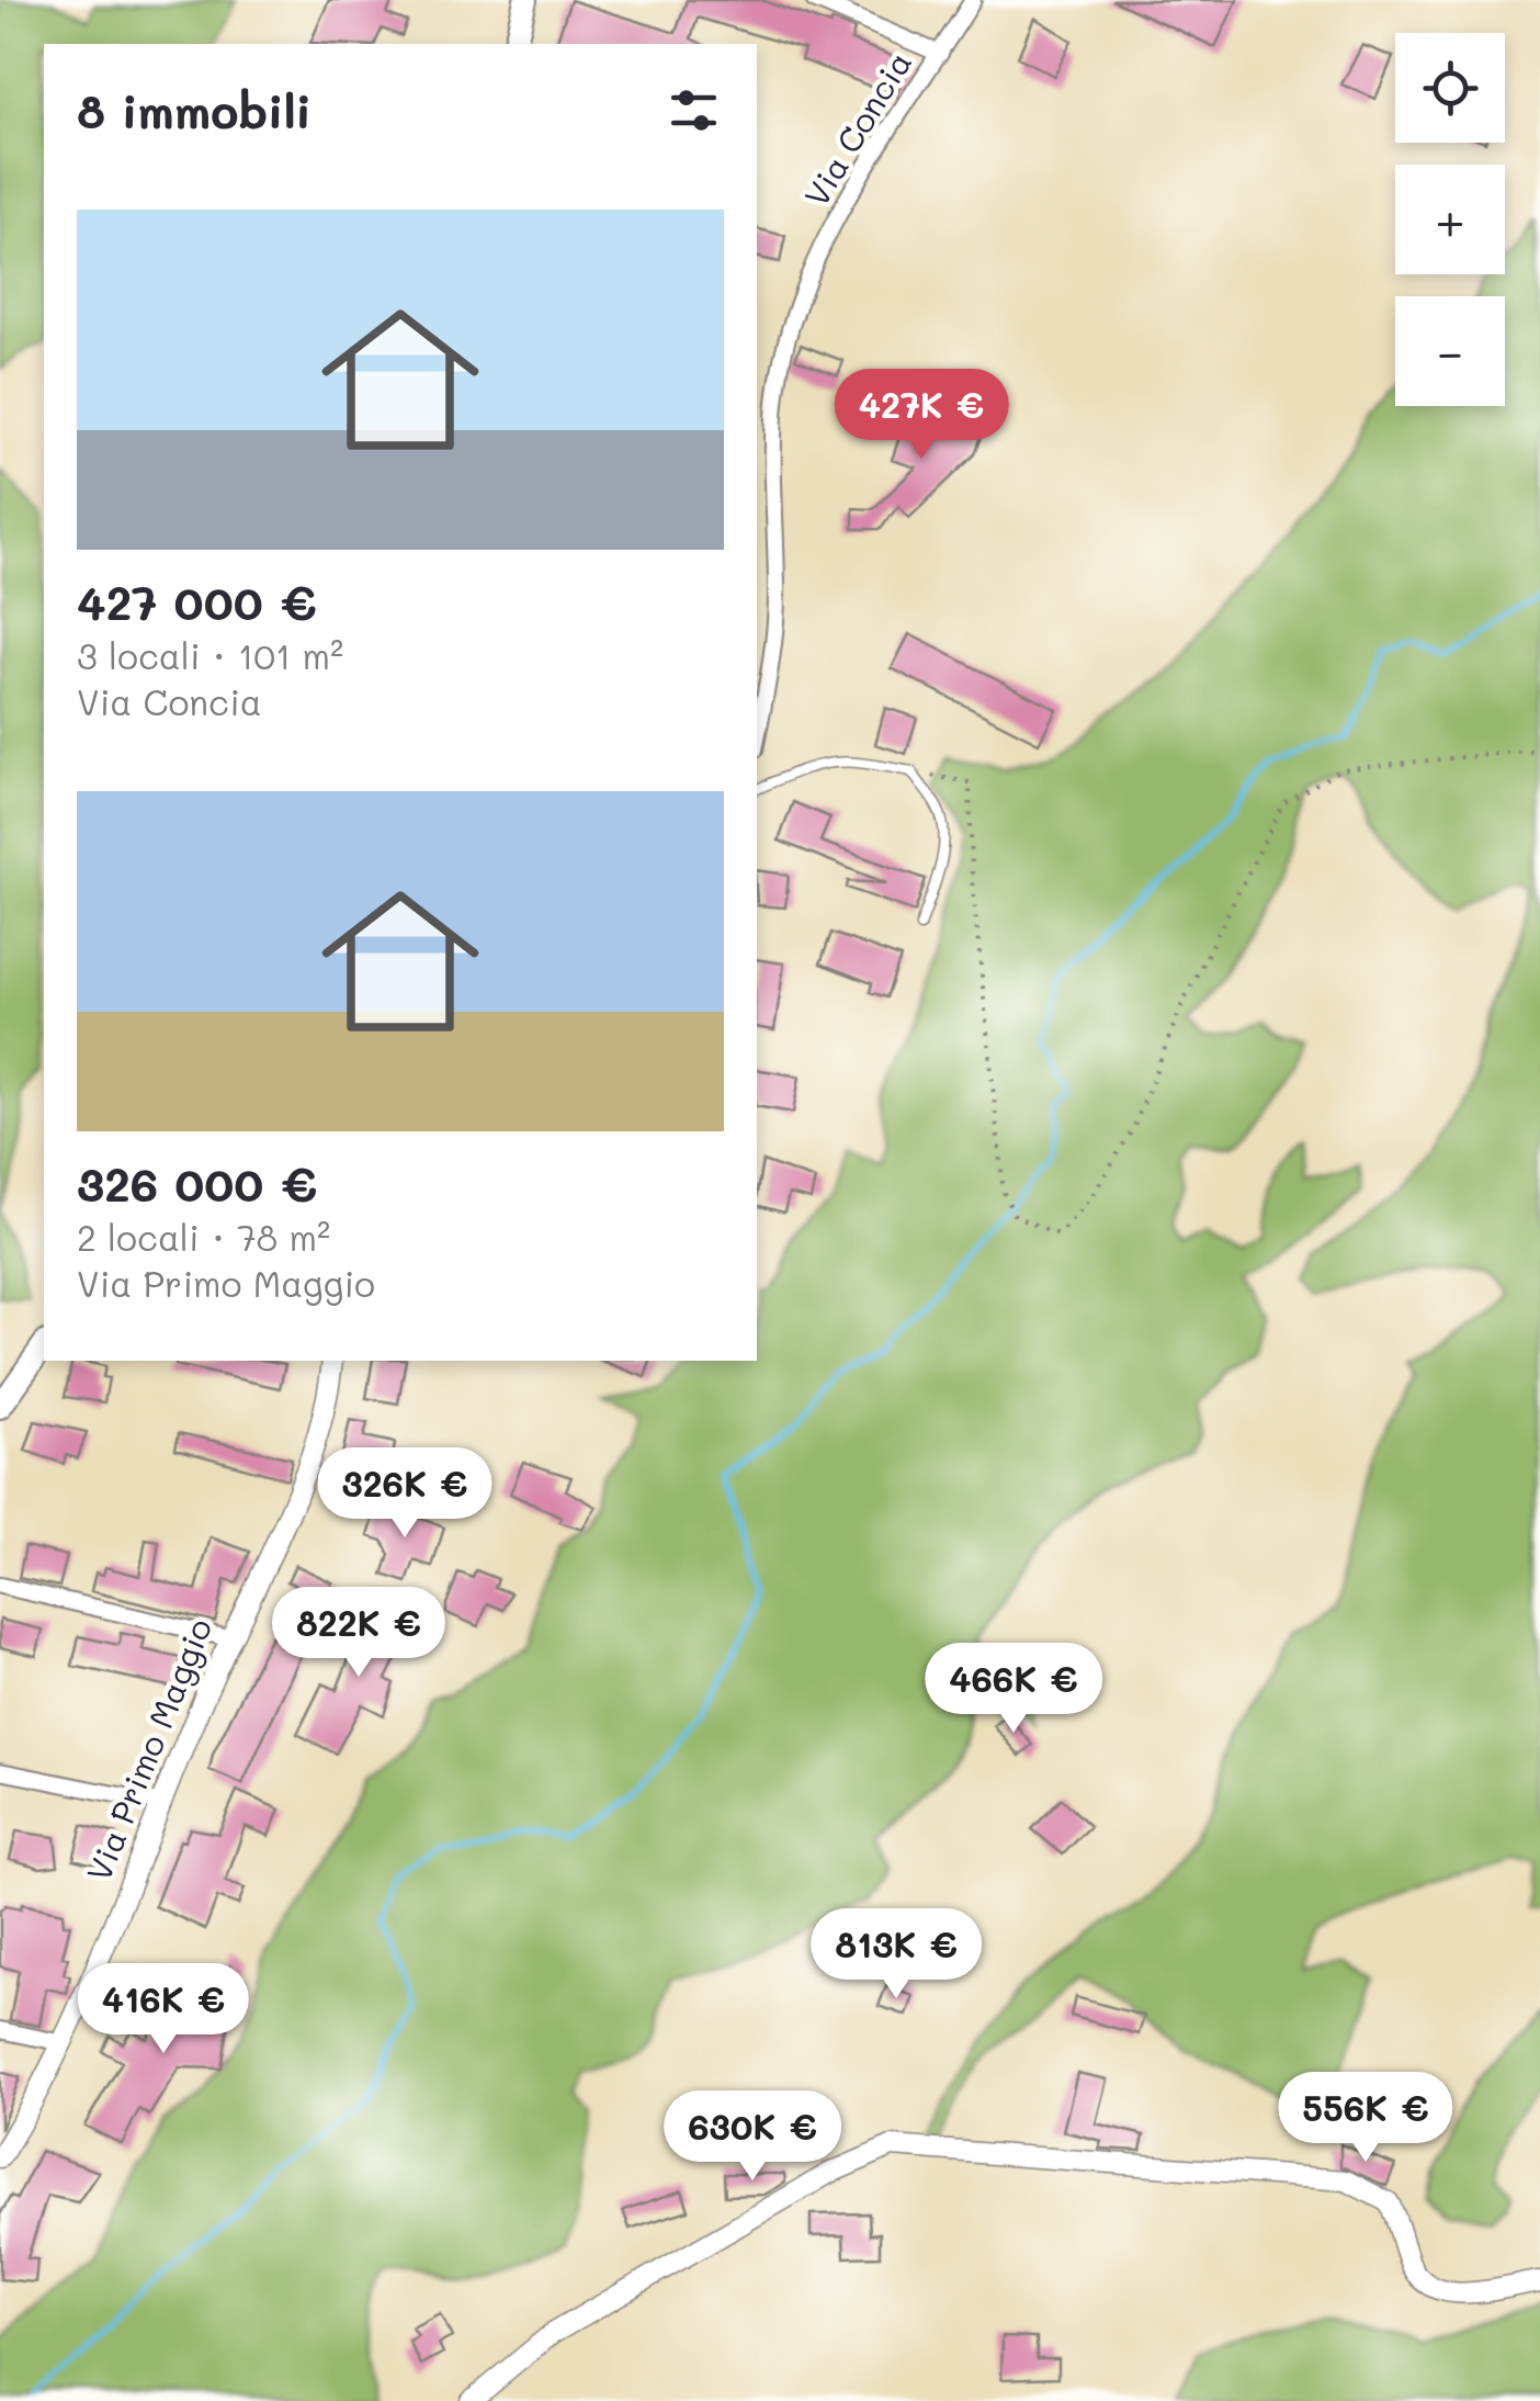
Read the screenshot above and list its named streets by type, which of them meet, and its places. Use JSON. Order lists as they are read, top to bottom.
{
  "streets": {
    "street": ["Via Concia", "Via Primo Maggio"]
  },
  "page": {
    "map_buttons": ["+", "−"],
    "heading": "8 immobili",
    "list": [
      {
        "name": "427 000 €",
        "note": "3 locali · 101 m² · Via Concia"
      },
      {
        "name": "326 000 €",
        "note": "2 locali · 78 m² · Via Primo Maggio"
      }
    ],
    "price": [
      "427K €",
      "326K €",
      "822K €",
      "466K €",
      "813K €",
      "416K €",
      "556K €",
      "630K €"
    ]
  }
}
